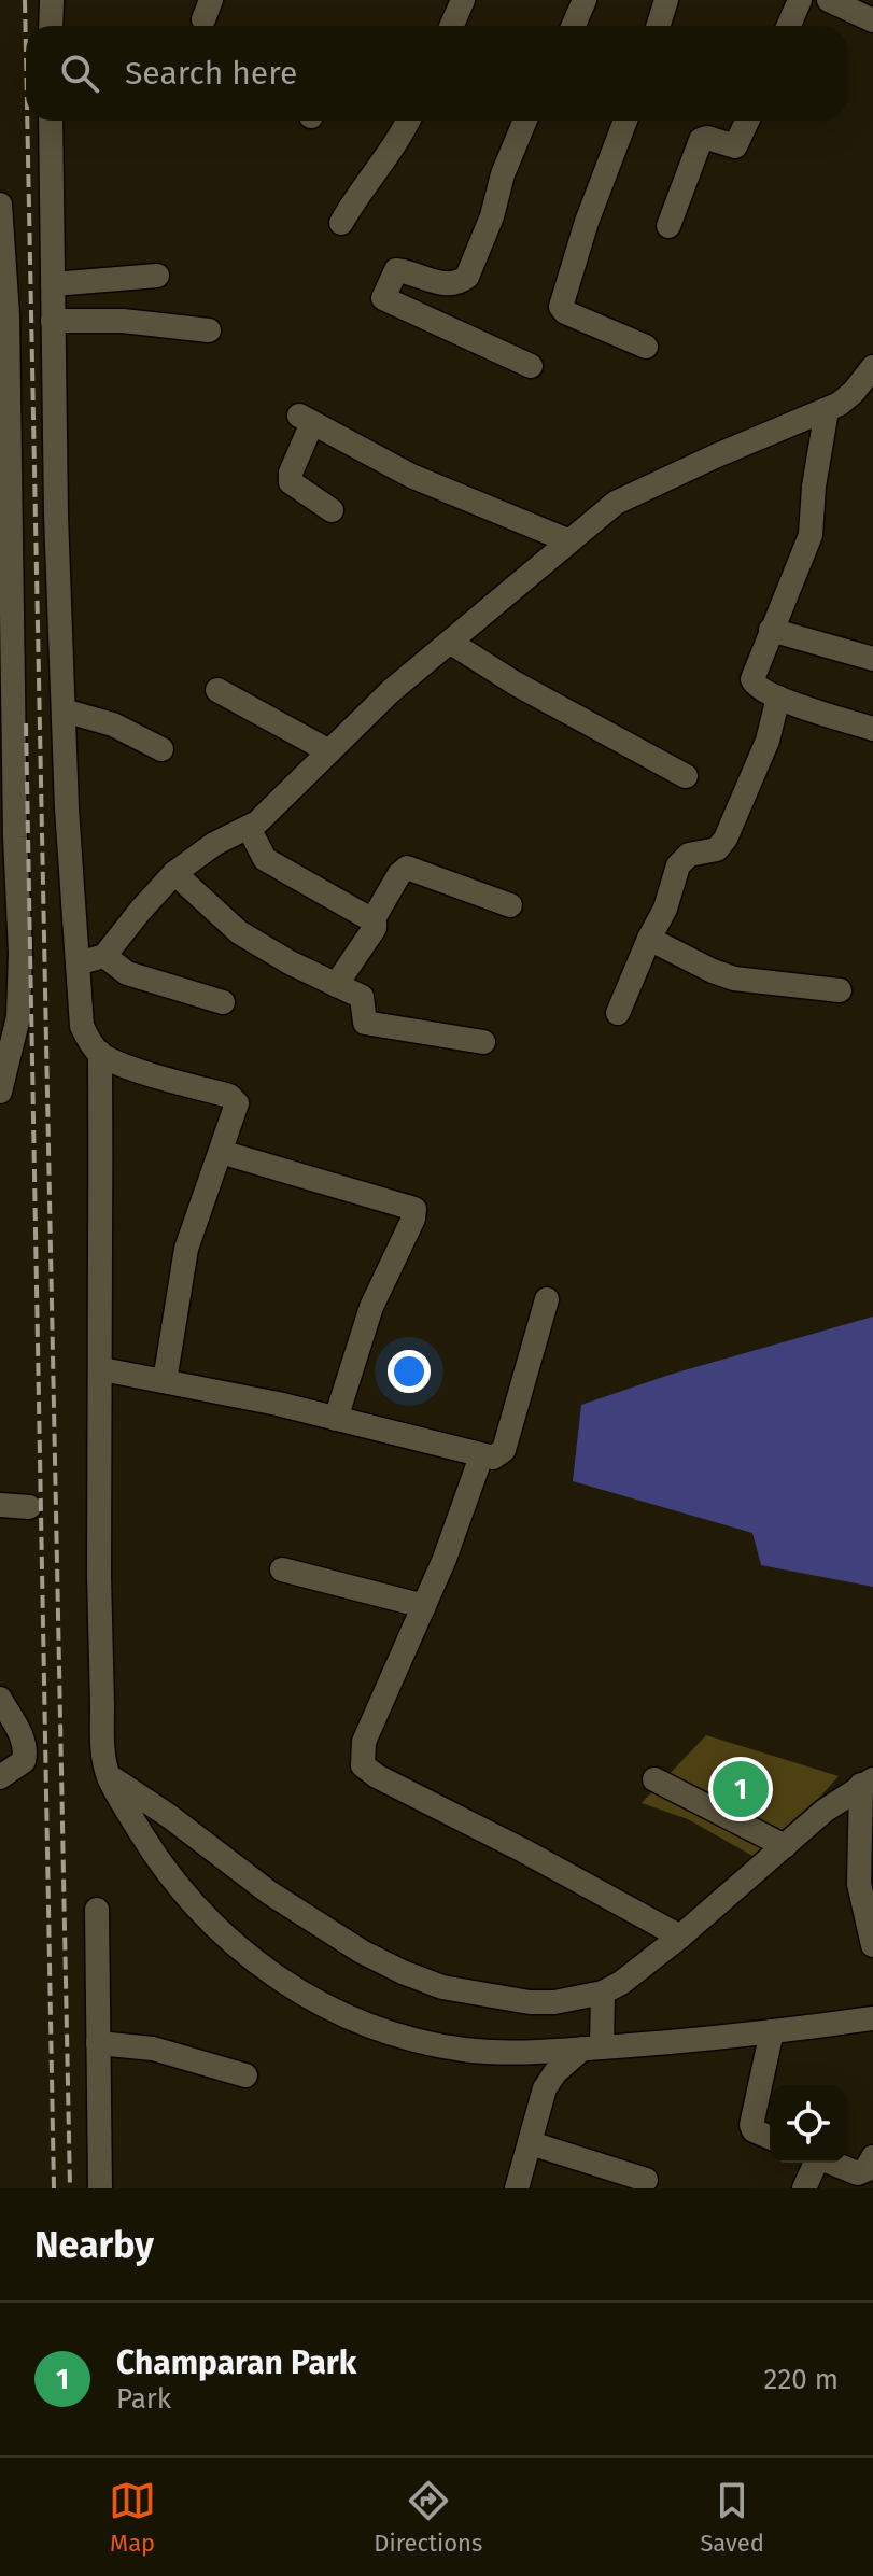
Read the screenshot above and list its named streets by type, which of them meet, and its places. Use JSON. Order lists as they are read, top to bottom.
{
  "page": {
    "search": "Search here",
    "pins": "1",
    "heading": "Nearby",
    "list": [
      {
        "mark": "1",
        "name": "Champaran Park",
        "note": "Park",
        "value": "220 m"
      }
    ],
    "nav": ["Map", "Directions", "Saved"]
  }
}
